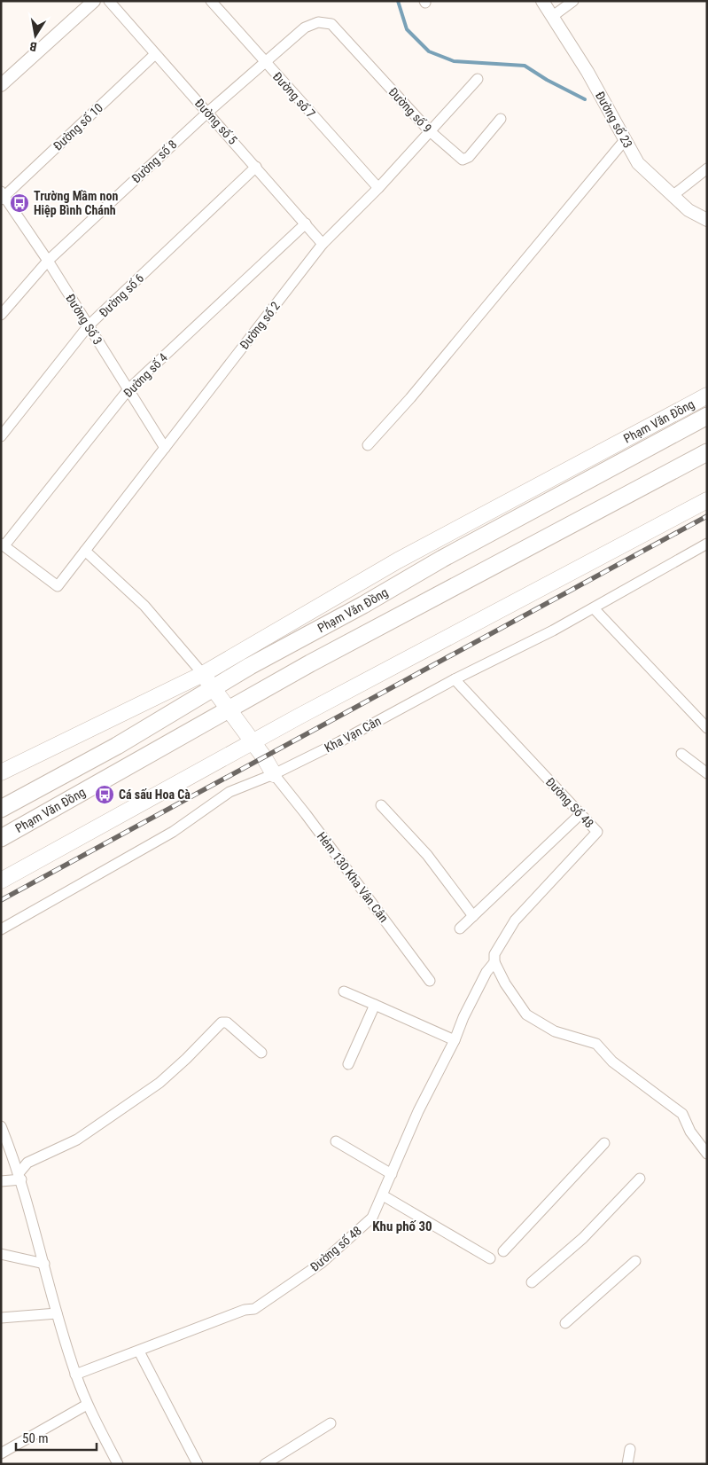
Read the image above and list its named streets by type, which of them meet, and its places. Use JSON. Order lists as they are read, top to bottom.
{
  "streets": {
    "highway": ["Phạm Văn Đồng"],
    "street": [
      "Đường số 7",
      "Đường số 9",
      "Đường số 23",
      "Đường số 5",
      "Đường số 10",
      "Đường số 8",
      "Đường số 6",
      "Đường Số 3",
      "Đường số 2",
      "Đường số 4",
      "Kha Vạn Cân",
      "Đường Số 48",
      "Hẻm 130 Kha Vân Cân",
      "Đường số 48"
    ]
  },
  "crossings": [
    ["Đường số 7", "Đường số 8"],
    ["Đường số 7", "Đường số 2"],
    ["Đường số 9", "Đường số 8"],
    ["Đường số 9", "Đường số 2"],
    ["Đường số 5", "Đường số 10"],
    ["Đường số 5", "Đường số 8"],
    ["Đường số 5", "Đường số 6"],
    ["Đường số 5", "Đường số 2"],
    ["Đường số 5", "Đường số 4"],
    ["Đường số 10", "Đường Số 3"],
    ["Đường số 8", "Đường Số 3"],
    ["Đường số 6", "Đường Số 3"],
    ["Đường Số 3", "Đường số 2"],
    ["Đường Số 3", "Đường số 4"],
    ["Đường số 2", "Đường số 4"],
    ["Kha Vạn Cân", "Đường Số 48"],
    ["Kha Vạn Cân", "Hẻm 130 Kha Vân Cân"],
    ["Đường Số 48", "Đường số 48"]
  ],
  "districts": ["Khu phố 30"],
  "places": {
    "bus stop": ["Trường Mầm non Hiệp Bình Chánh", "Cá sấu Hoa Cà"]
  },
  "scale_bar": "50 m",
  "north": "bottom"
}
